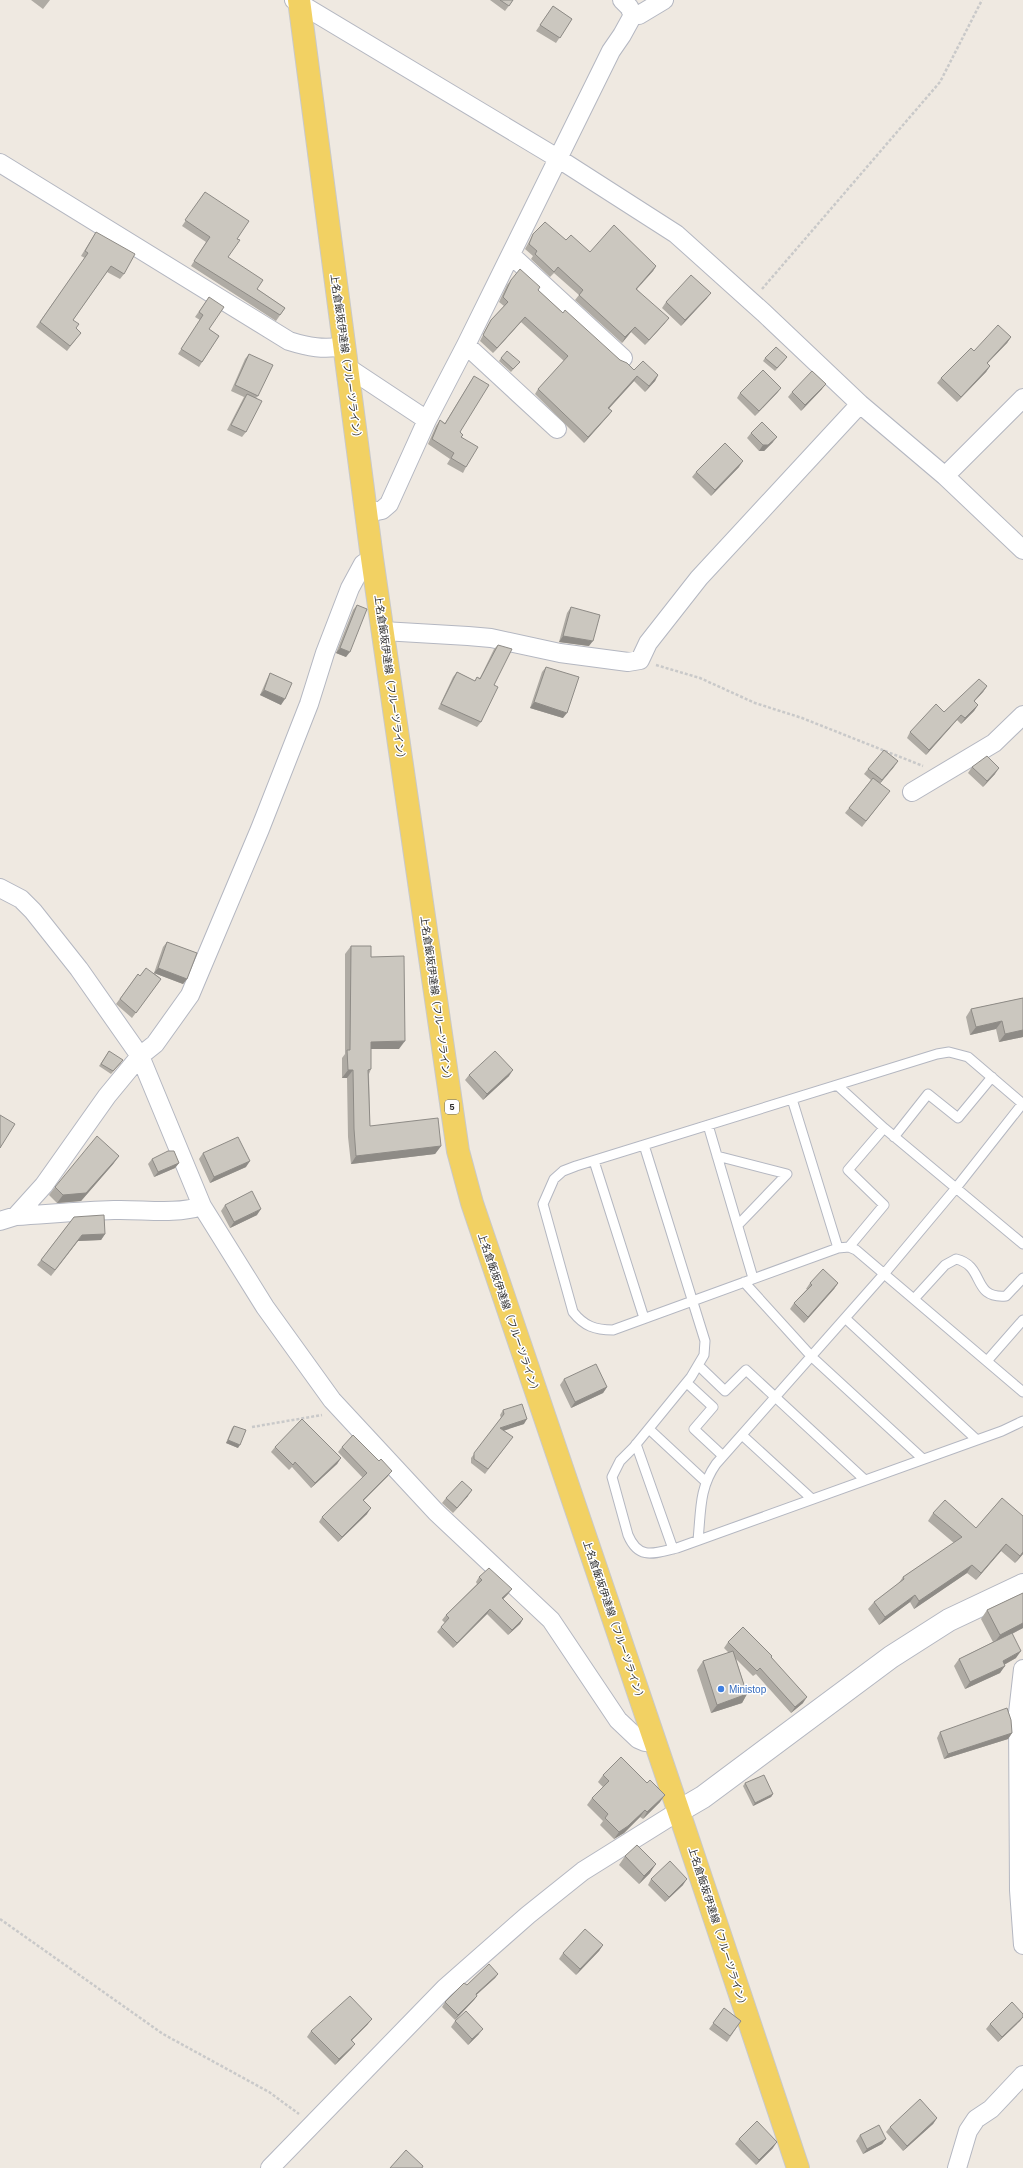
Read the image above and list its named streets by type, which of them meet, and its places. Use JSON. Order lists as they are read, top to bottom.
{
  "streets": {
    "main road": ["上名倉飯坂伊達線（フルーツライン）", "5"]
  },
  "places": ["Ministop"]
}
